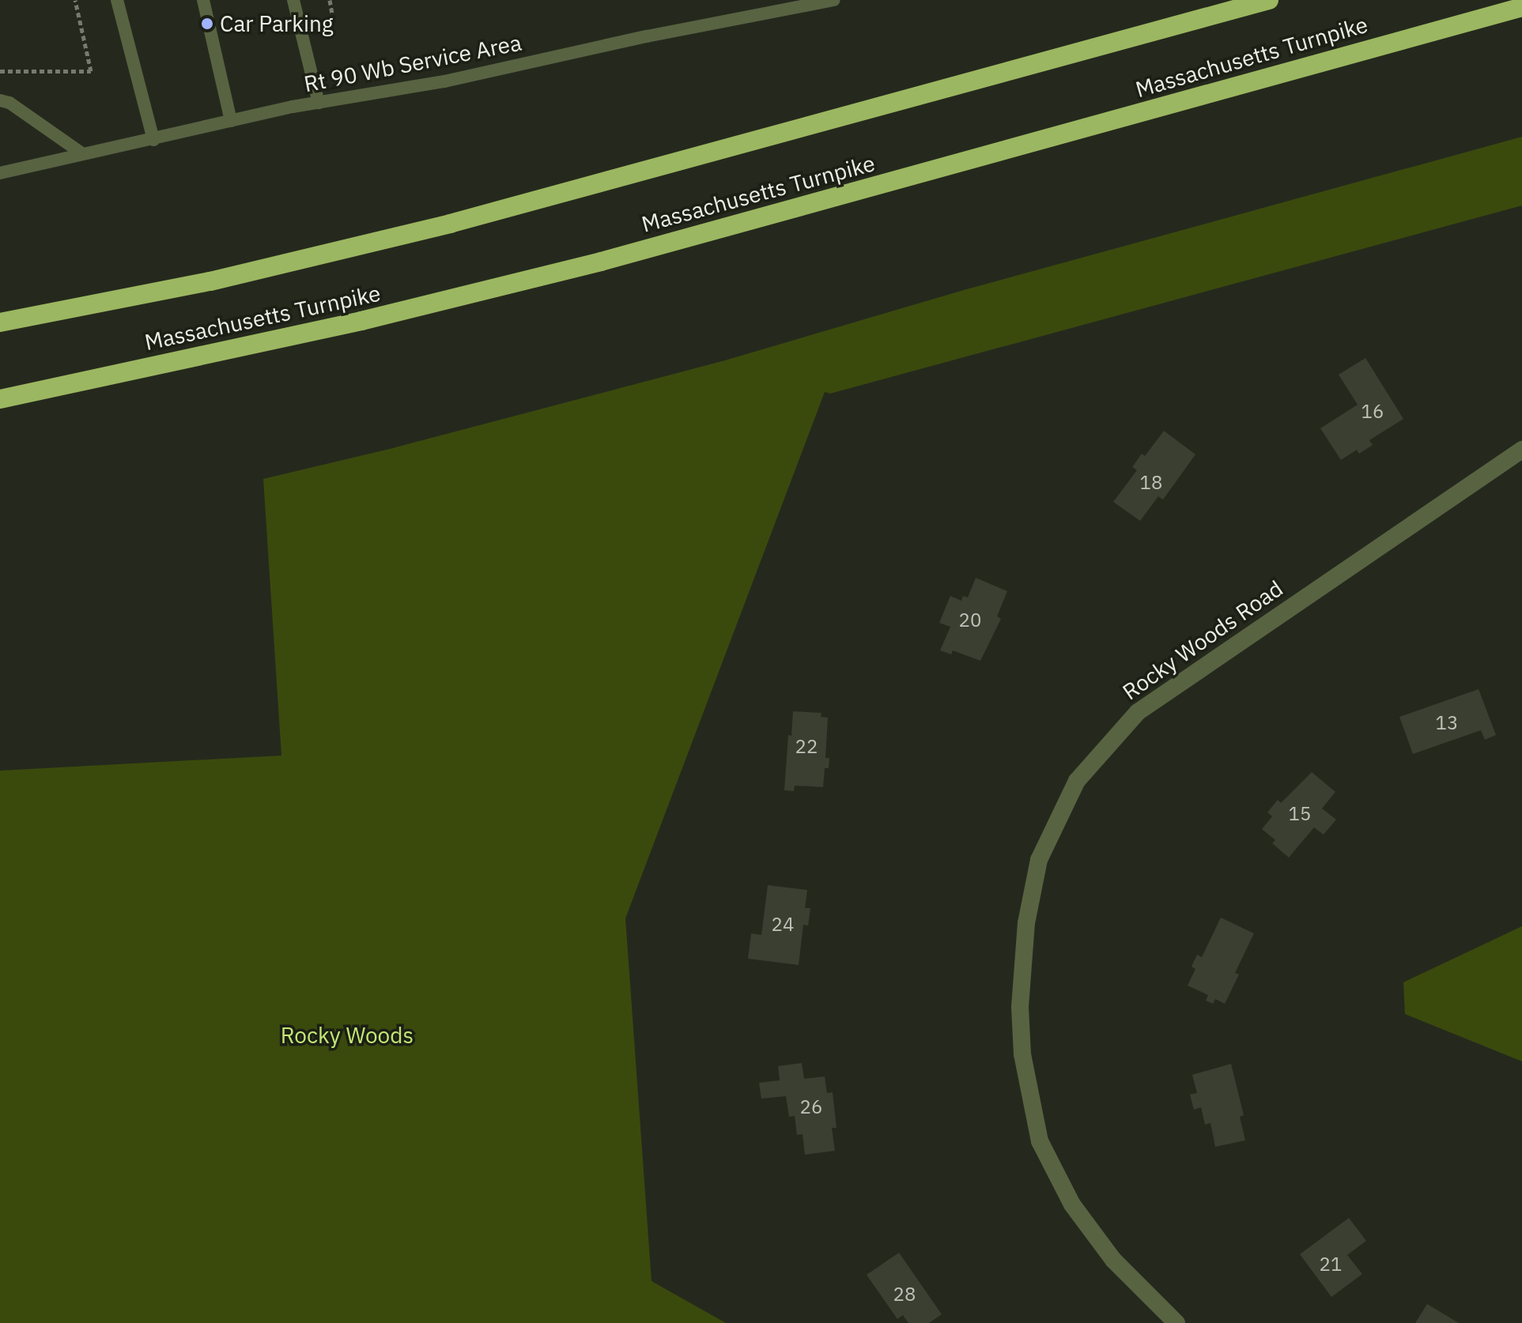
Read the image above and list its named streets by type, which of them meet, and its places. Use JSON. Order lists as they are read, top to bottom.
{
  "streets": {
    "highway": ["Massachusetts Turnpike"],
    "street": ["Rocky Woods Road"],
    "lane": ["Rt 90 Wb Service Area"]
  },
  "parks": ["Rocky Woods"],
  "places": ["Car Parking"],
  "house_numbers": [
    "16",
    "18",
    "20",
    "13",
    "22",
    "15",
    "24",
    "26",
    "21",
    "28"
  ]
}
